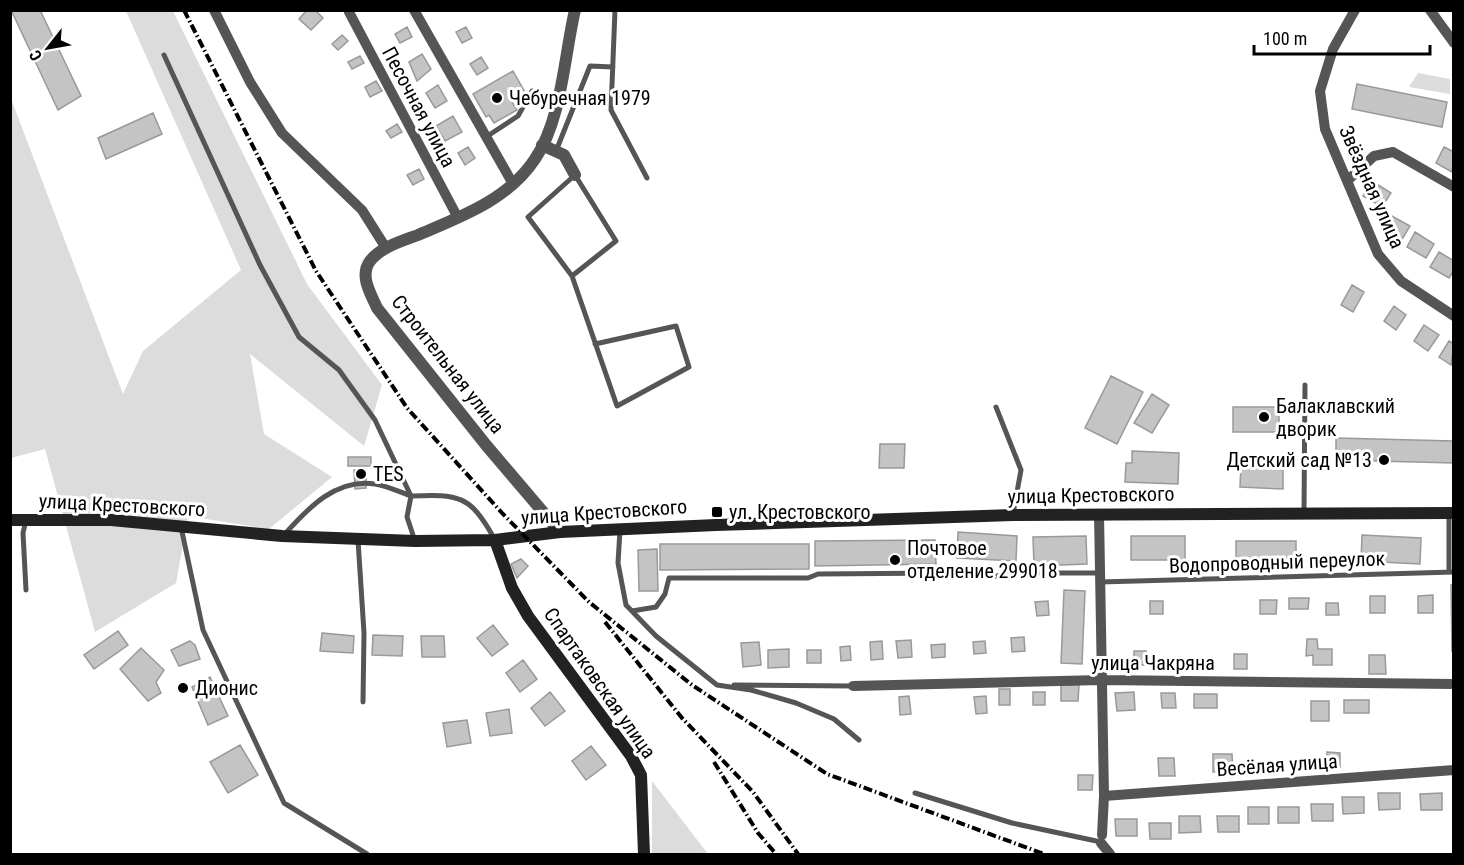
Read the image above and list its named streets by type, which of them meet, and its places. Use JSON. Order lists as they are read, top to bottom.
{
  "streets": {
    "main road": ["улица Крестовского", "Спартаковская улица"],
    "street": [
      "Песочная улица",
      "Звёздная улица",
      "Строительная улица",
      "улица Чакряна",
      "Весёлая улица"
    ],
    "lane": ["Водопроводный переулок"]
  },
  "crossings": [
    ["Песочная улица", "Строительная улица"],
    ["Строительная улица", "улица Крестовского"],
    ["улица Крестовского", "Спартаковская улица"]
  ],
  "places": {
    "other": [
      "Чебуречная 1979",
      "Балаклавский дворик",
      "Детский сад №13",
      "TES",
      "Почтовое отделение 299018",
      "Дионис"
    ],
    "transit": ["ул. Крестовского"]
  },
  "scale_bar": "100 m",
  "north": "bottom left"
}
